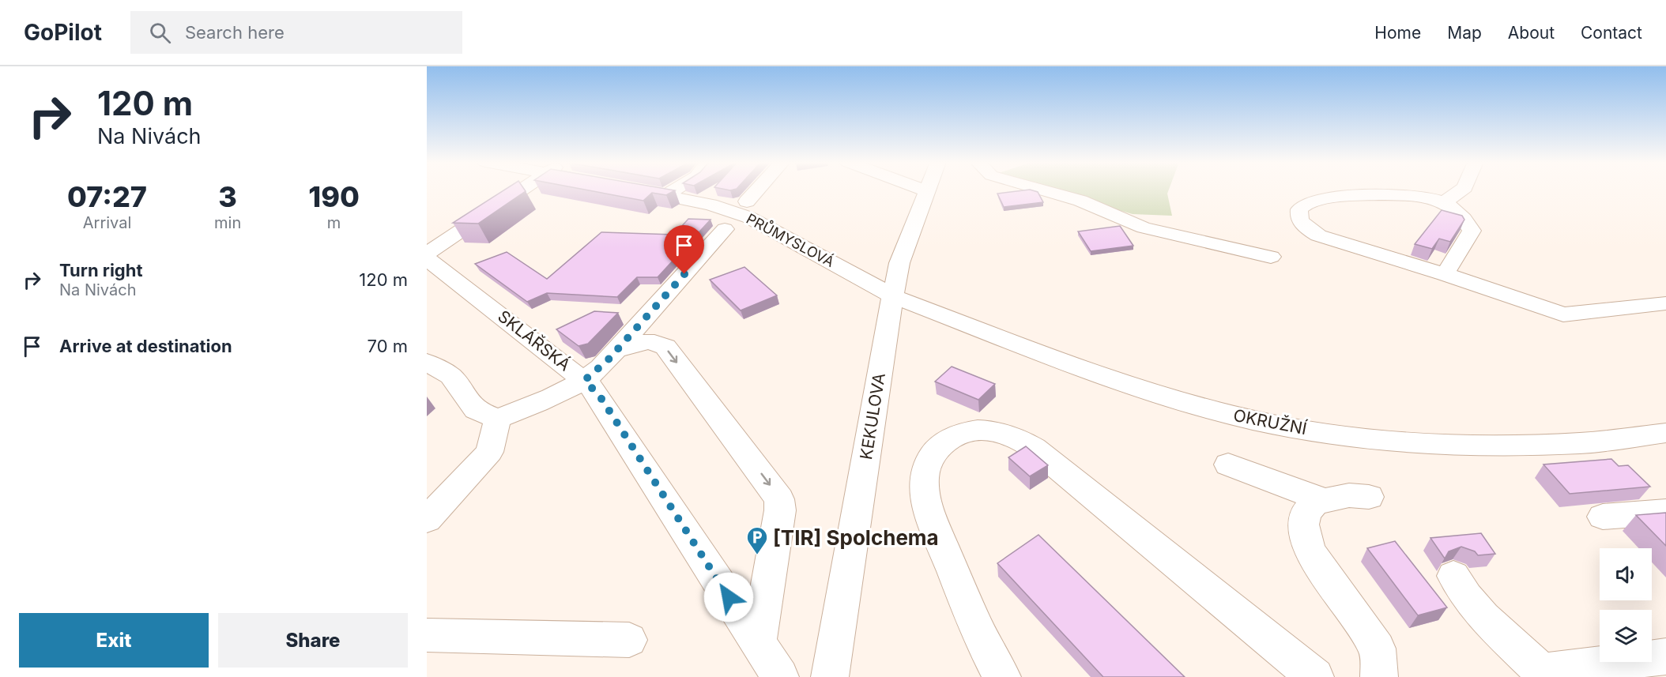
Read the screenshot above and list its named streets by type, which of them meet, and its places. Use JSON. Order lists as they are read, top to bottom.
{
  "streets": {
    "street": [
      "PRŮMYSLOVÁ",
      "SKLÁŘSKÁ",
      "KEKULOVA",
      "OKRUŽNÍ"
    ]
  },
  "crossings": [
    ["PRŮMYSLOVÁ", "KEKULOVA"],
    ["PRŮMYSLOVÁ", "OKRUŽNÍ"],
    ["KEKULOVA", "OKRUŽNÍ"]
  ],
  "places": {
    "parking": ["[TIR] Spolchema"]
  },
  "page": {
    "header": "GoPilot",
    "search": "Search here",
    "nav": [
      "Home",
      "Map",
      "About",
      "Contact"
    ],
    "turn": ["120 m", "Na Nivách"],
    "eta": [
      "07:27",
      "Arrival",
      "3",
      "min",
      "190",
      "m"
    ],
    "list": [
      {
        "name": "Turn right",
        "note": "Na Nivách",
        "value": "120 m"
      },
      {
        "name": "Arrive at destination",
        "value": "70 m"
      }
    ],
    "buttons": ["Exit", "Share"]
  }
}
